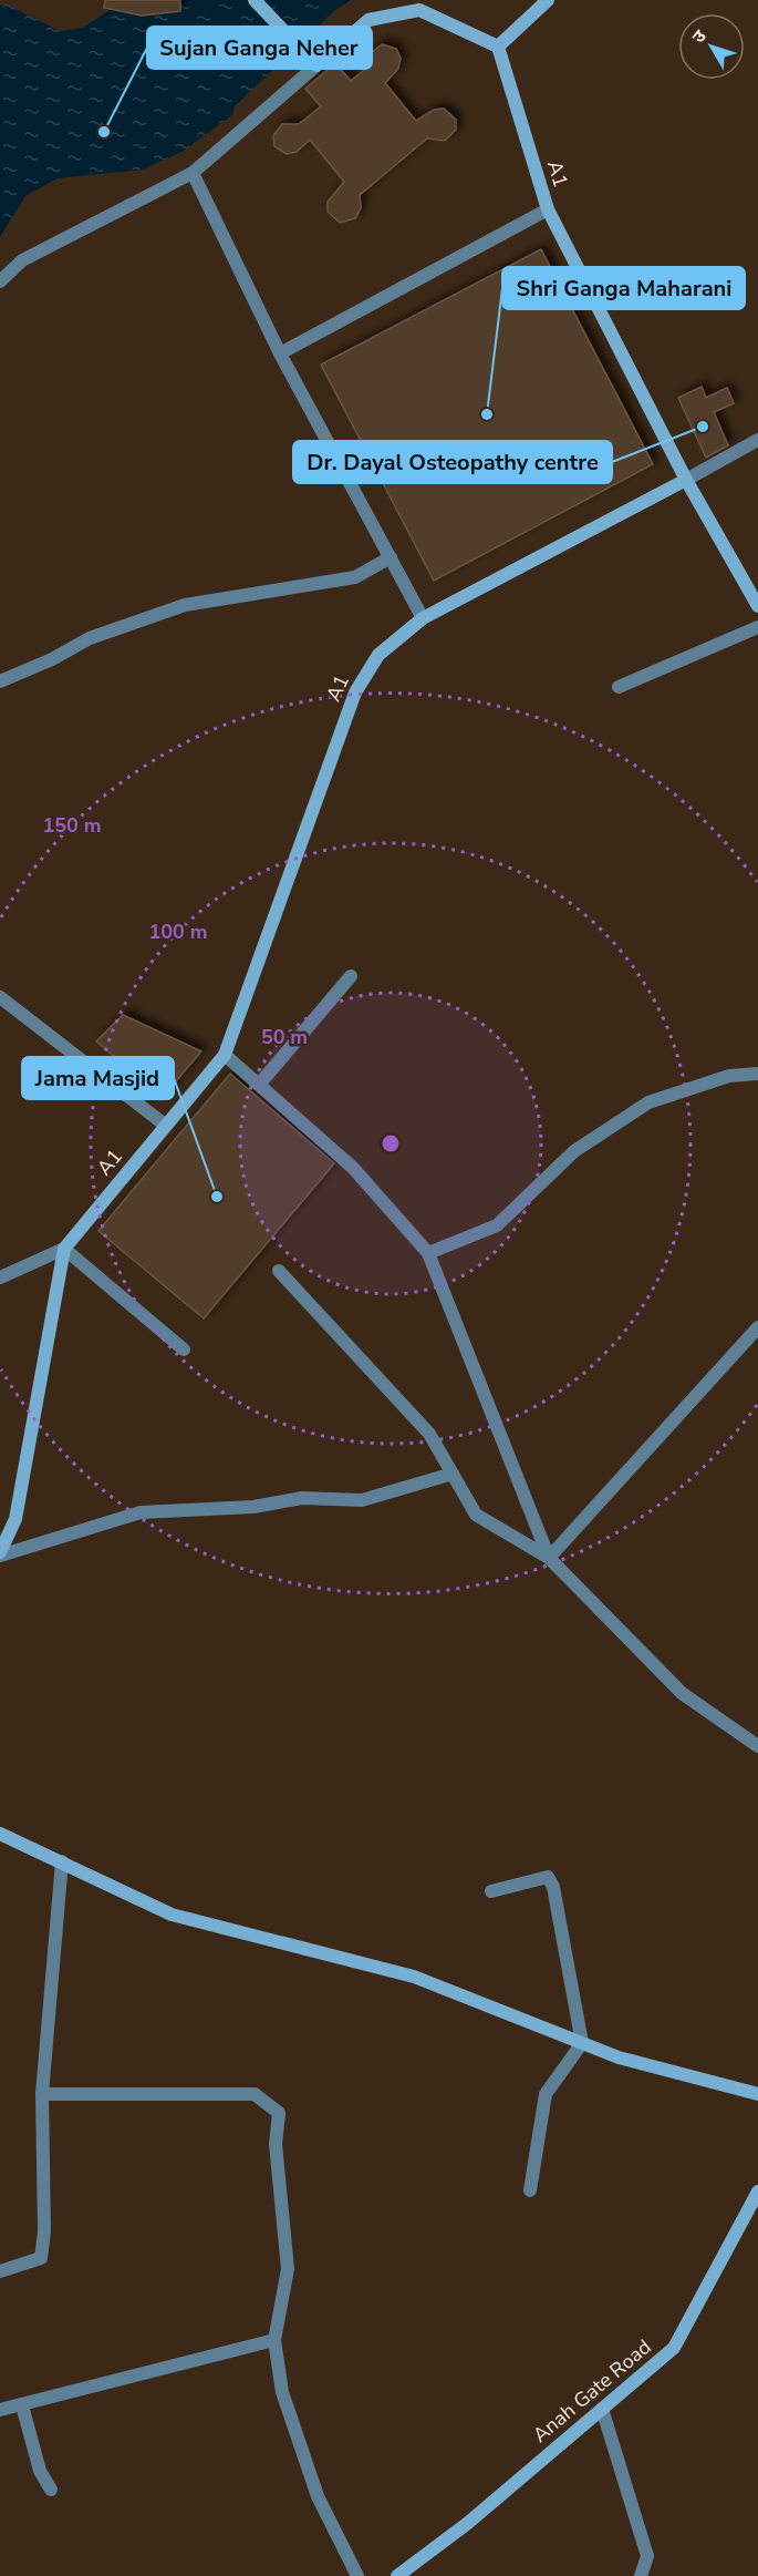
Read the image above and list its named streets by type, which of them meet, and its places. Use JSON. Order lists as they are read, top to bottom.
{
  "streets": {
    "main road": ["A1", "Anah Gate Road"]
  },
  "places": [
    "Sujan Ganga Neher",
    "Shri Ganga Maharani",
    "Dr. Dayal Osteopathy centre",
    "Jama Masjid"
  ],
  "north": "top left",
  "rings": ["150 m", "100 m", "50 m"]
}
